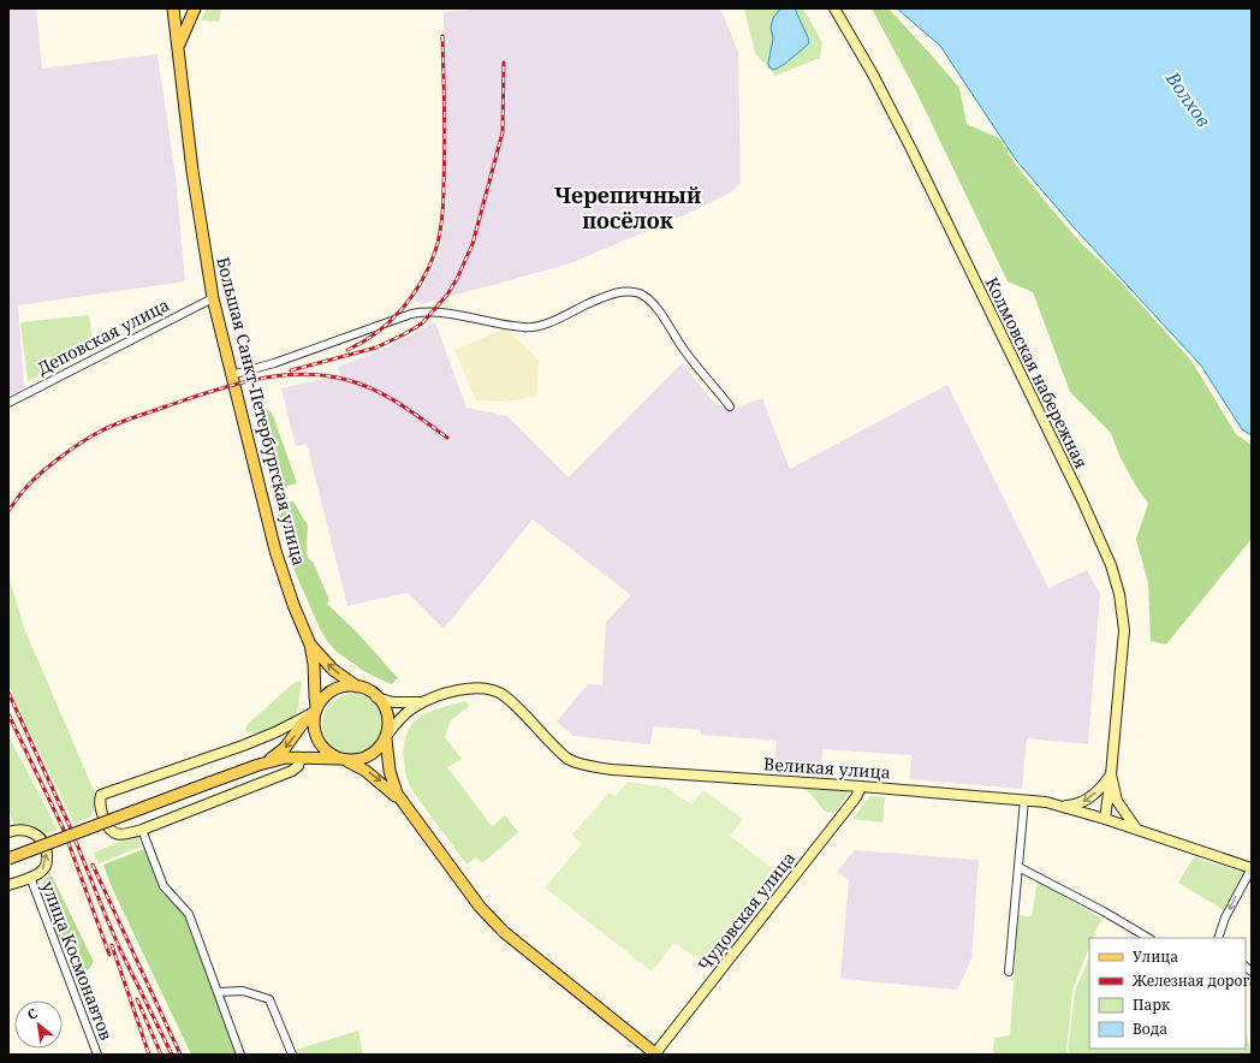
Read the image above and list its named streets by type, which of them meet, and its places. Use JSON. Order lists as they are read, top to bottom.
{
  "streets": {
    "main road": [
      "Колмовская набережная",
      "Большая Санкт-Петербургская улица",
      "Великая улица",
      "Чудовская улица"
    ],
    "street": ["Деповская улица", "улица Космонавтов"]
  },
  "crossings": [
    ["Деповская улица", "Большая Санкт-Петербургская улица"],
    ["Колмовская набережная", "Великая улица"],
    ["Великая улица", "Чудовская улица"]
  ],
  "districts": ["Черепичный посёлок"],
  "water": ["Волхов"],
  "legend": [
    "Улица",
    "Железная дорога",
    "Парк",
    "Вода"
  ],
  "north": "top left"
}
